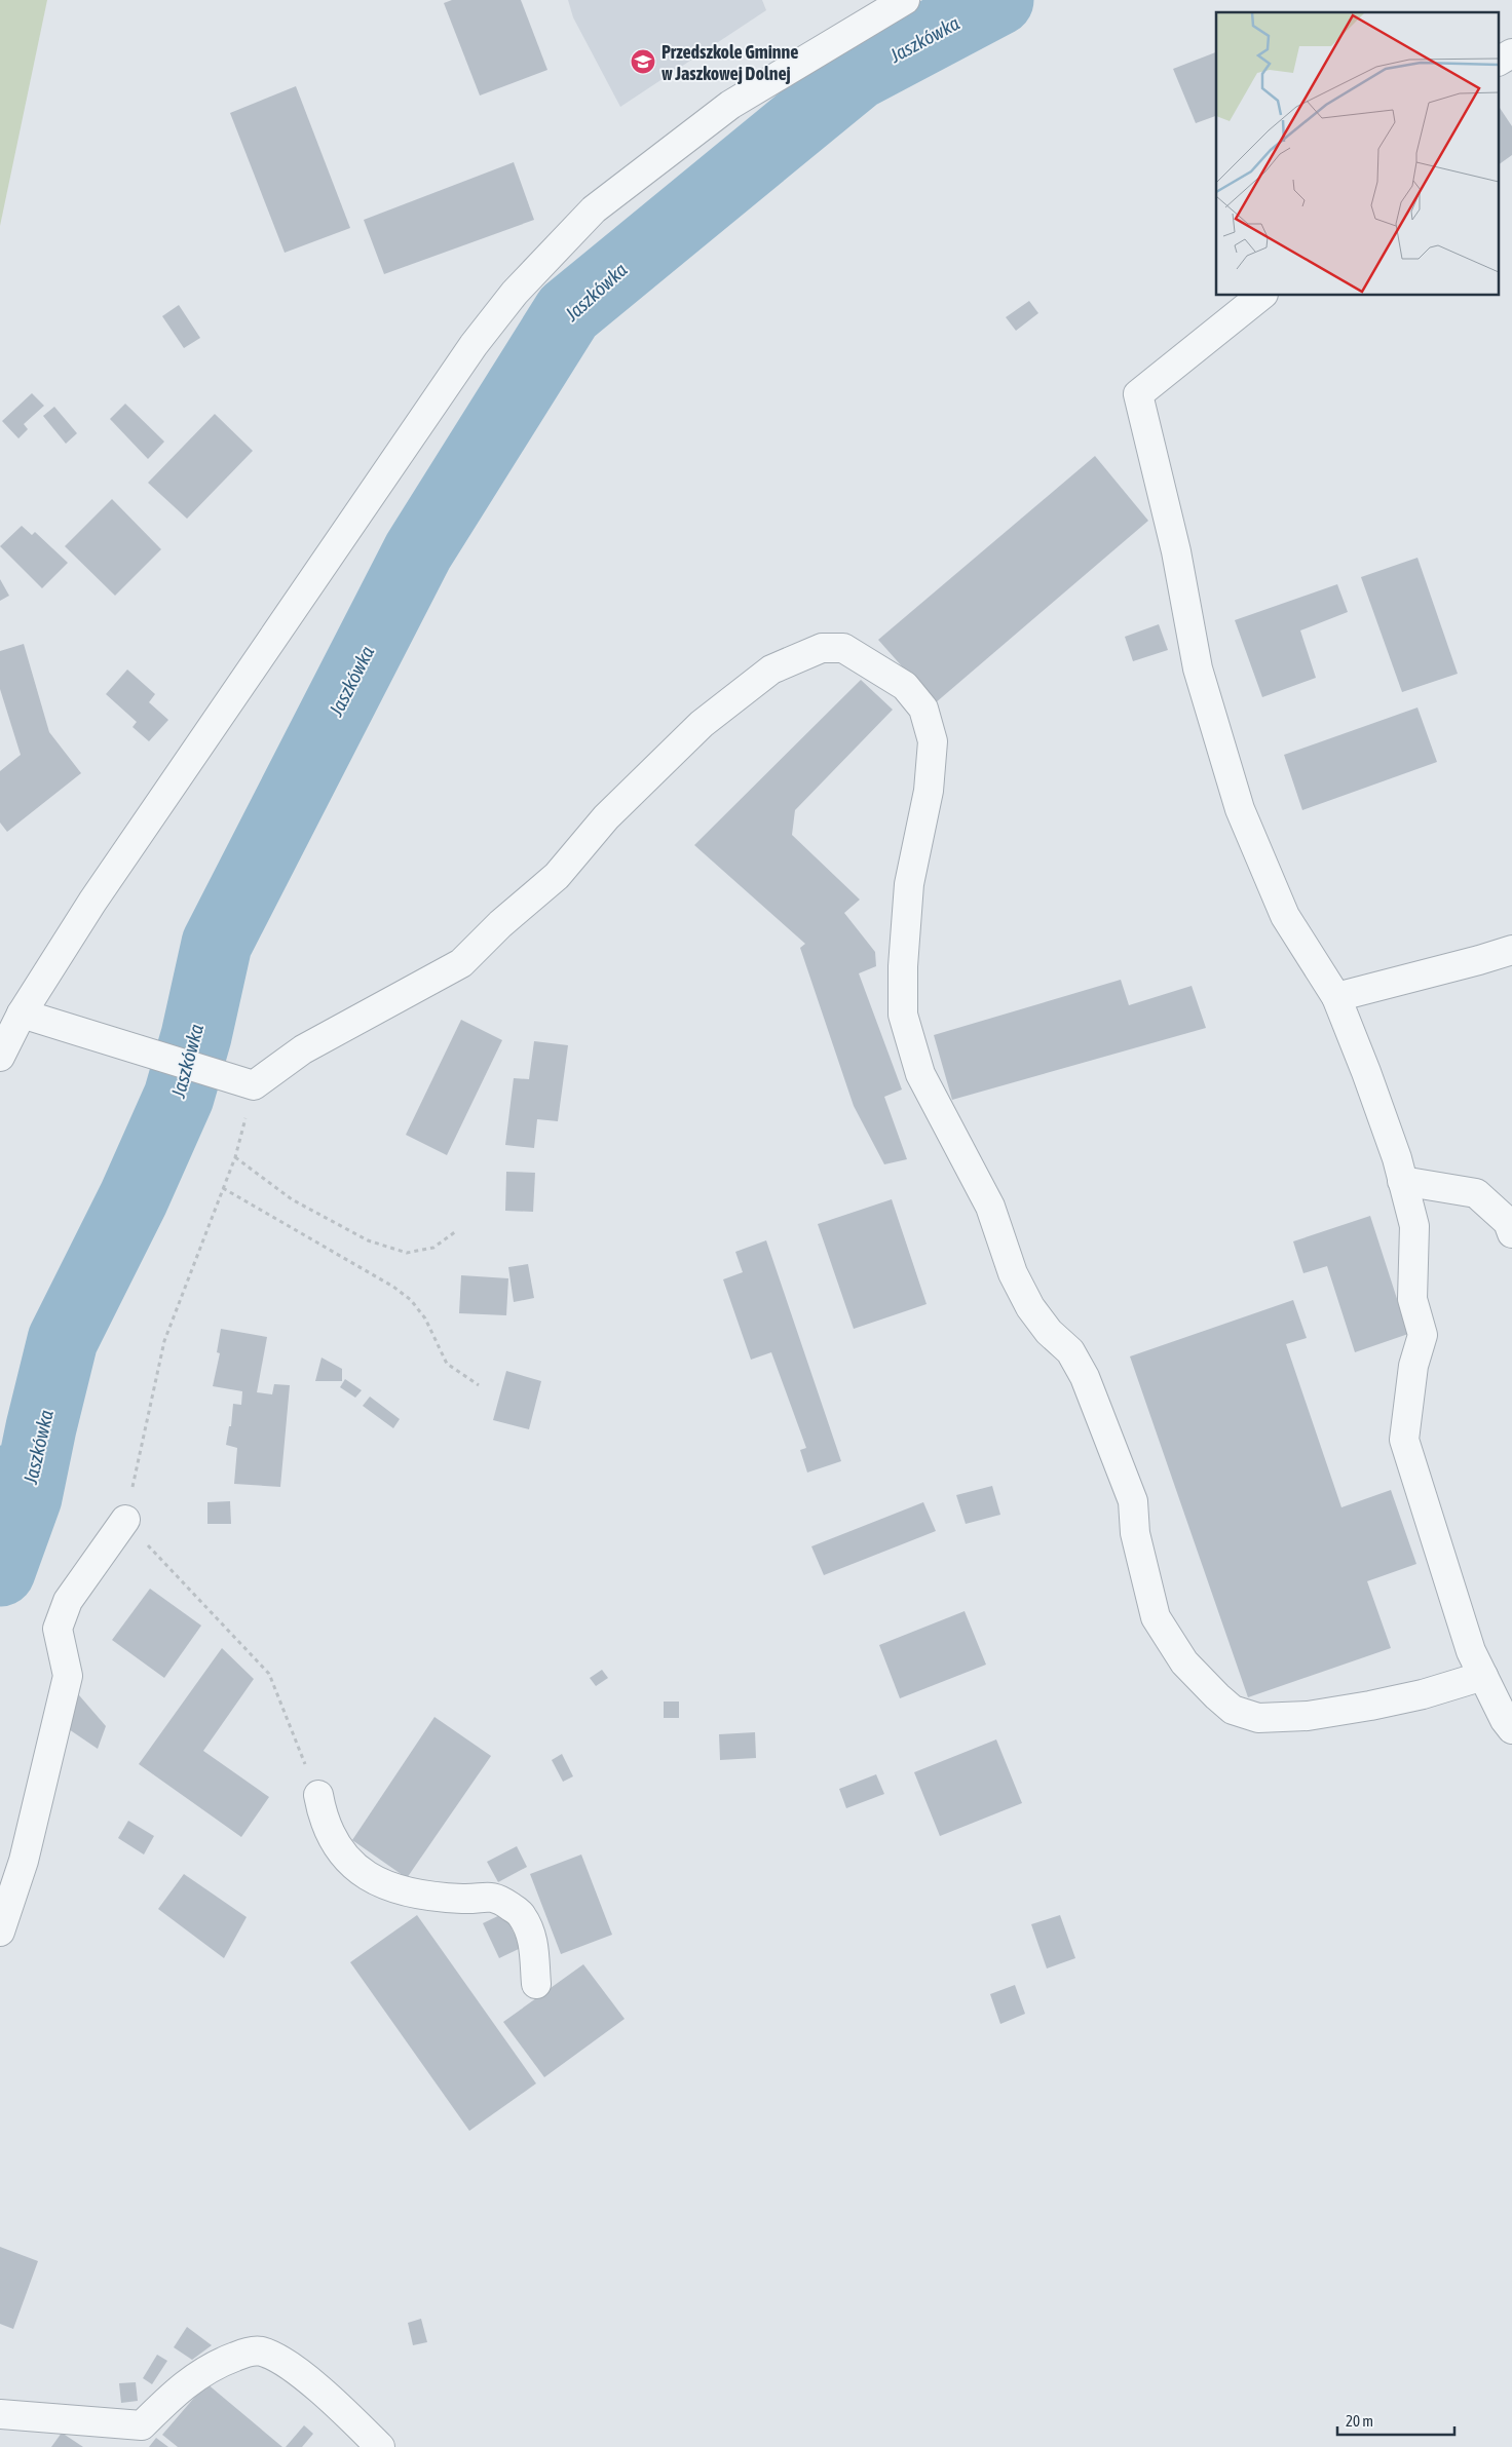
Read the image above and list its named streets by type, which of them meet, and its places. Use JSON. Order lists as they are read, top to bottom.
{
  "water": ["Jaszkówka"],
  "places": {
    "school or university": ["Przedszkole Gminne w Jaszkowej Dolnej"]
  },
  "scale_bar": "20 m"
}
